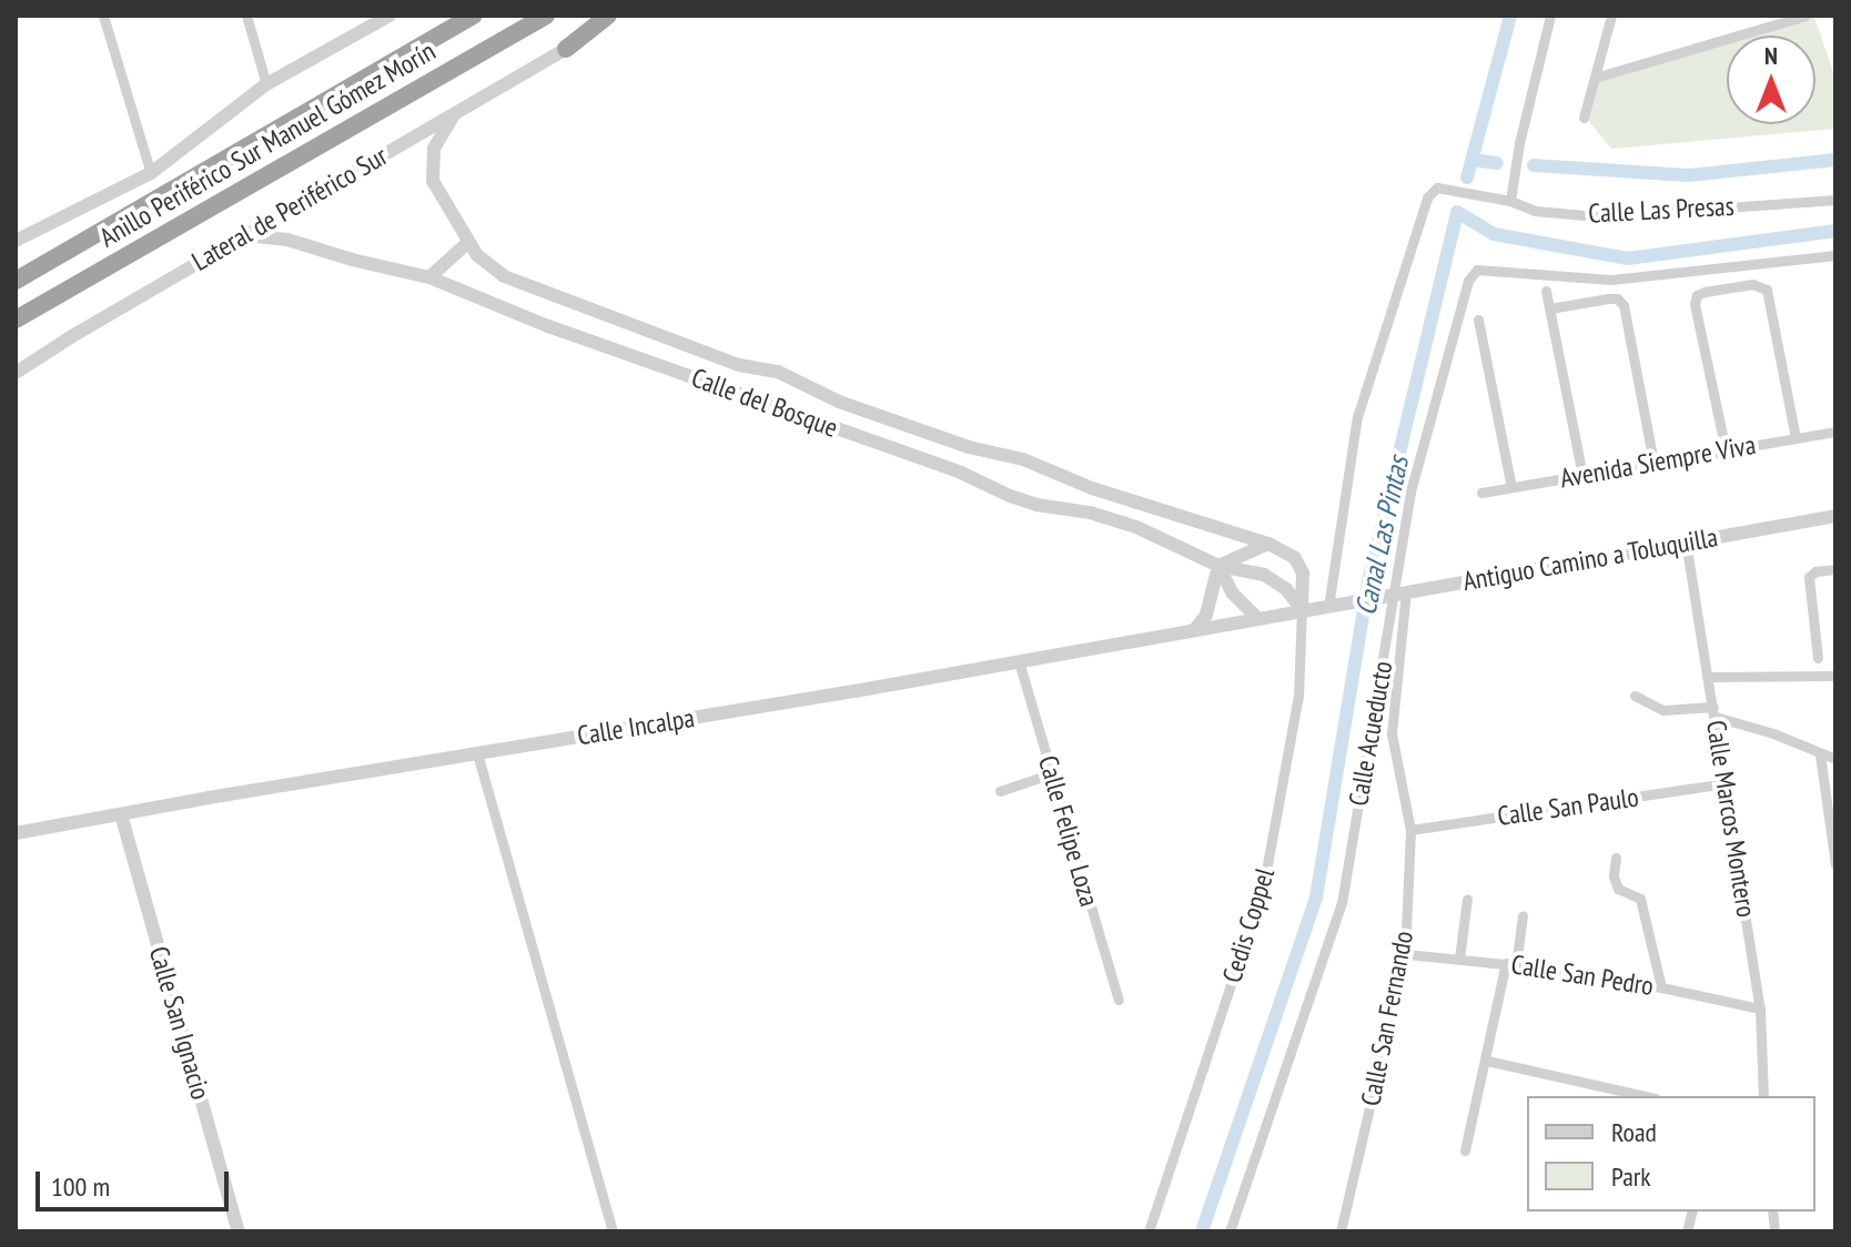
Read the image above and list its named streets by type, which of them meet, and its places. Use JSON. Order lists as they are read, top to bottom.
{
  "streets": {
    "highway": ["Anillo Periférico Sur Manuel Gómez Morín"],
    "street": [
      "Lateral de Periférico Sur",
      "Calle Las Presas",
      "Calle del Bosque",
      "Avenida Siempre Viva",
      "Antiguo Camino a Toluquilla",
      "Calle Incalpa",
      "Calle Acueducto",
      "Calle San Paulo",
      "Calle Marcos Montero",
      "Calle Felipe Loza",
      "Cedis Coppel",
      "Calle San Pedro",
      "Calle San Fernando",
      "Calle San Ignacio"
    ]
  },
  "crossings": [
    ["Lateral de Periférico Sur", "Calle del Bosque"],
    ["Calle Las Presas", "Antiguo Camino a Toluquilla"],
    ["Calle del Bosque", "Calle Incalpa"],
    ["Calle del Bosque", "Cedis Coppel"],
    ["Antiguo Camino a Toluquilla", "Calle Acueducto"],
    ["Antiguo Camino a Toluquilla", "Calle Marcos Montero"],
    ["Antiguo Camino a Toluquilla", "Calle San Fernando"],
    ["Calle Incalpa", "Calle Felipe Loza"],
    ["Calle Incalpa", "Cedis Coppel"],
    ["Calle Incalpa", "Calle San Ignacio"],
    ["Calle Acueducto", "Calle San Fernando"],
    ["Calle San Paulo", "Calle Marcos Montero"],
    ["Calle San Paulo", "Calle San Fernando"],
    ["Calle Marcos Montero", "Calle San Pedro"],
    ["Calle San Pedro", "Calle San Fernando"]
  ],
  "water": ["Canal Las Pintas"],
  "legend": ["Road", "Park"],
  "scale_bar": "100 m",
  "north": "top"
}
